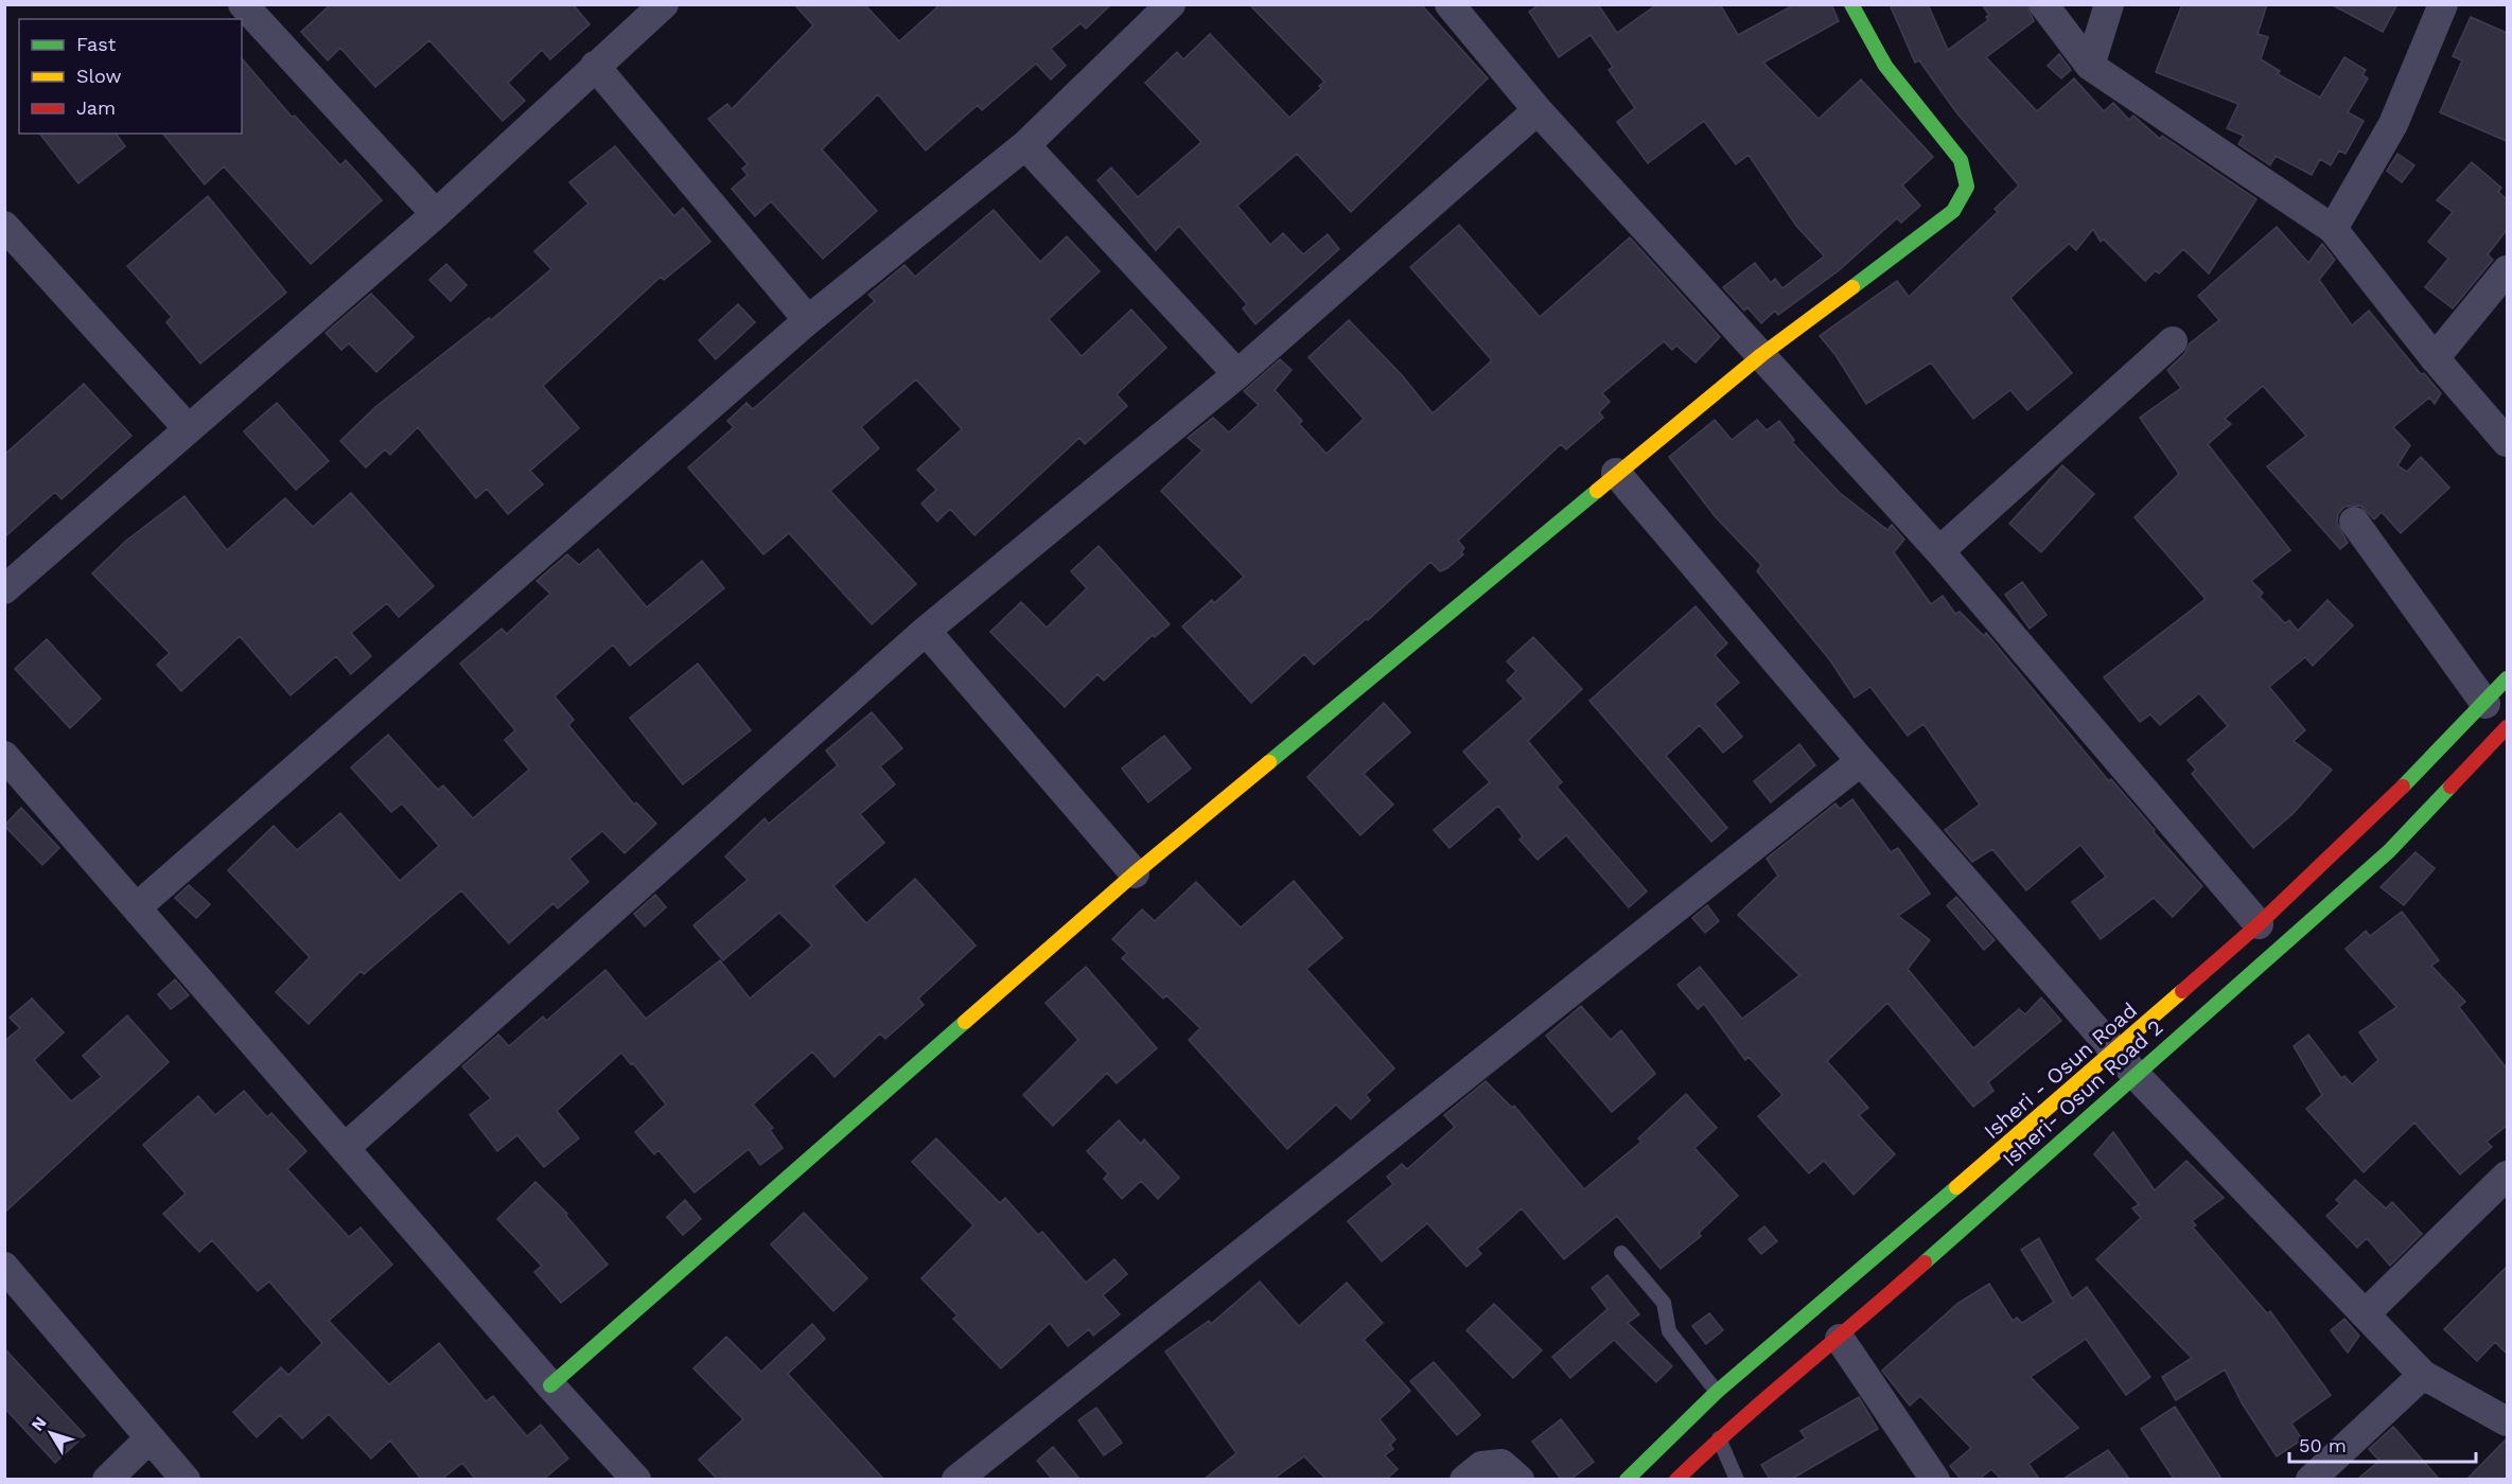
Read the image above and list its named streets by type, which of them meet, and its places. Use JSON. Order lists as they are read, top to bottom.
{
  "streets": {
    "main road": ["Isheri - Osun Road", "Isheri- Osun Road 2"]
  },
  "legend": ["Fast", "Slow", "Jam"],
  "scale_bar": "50 m",
  "north": "top left"
}
